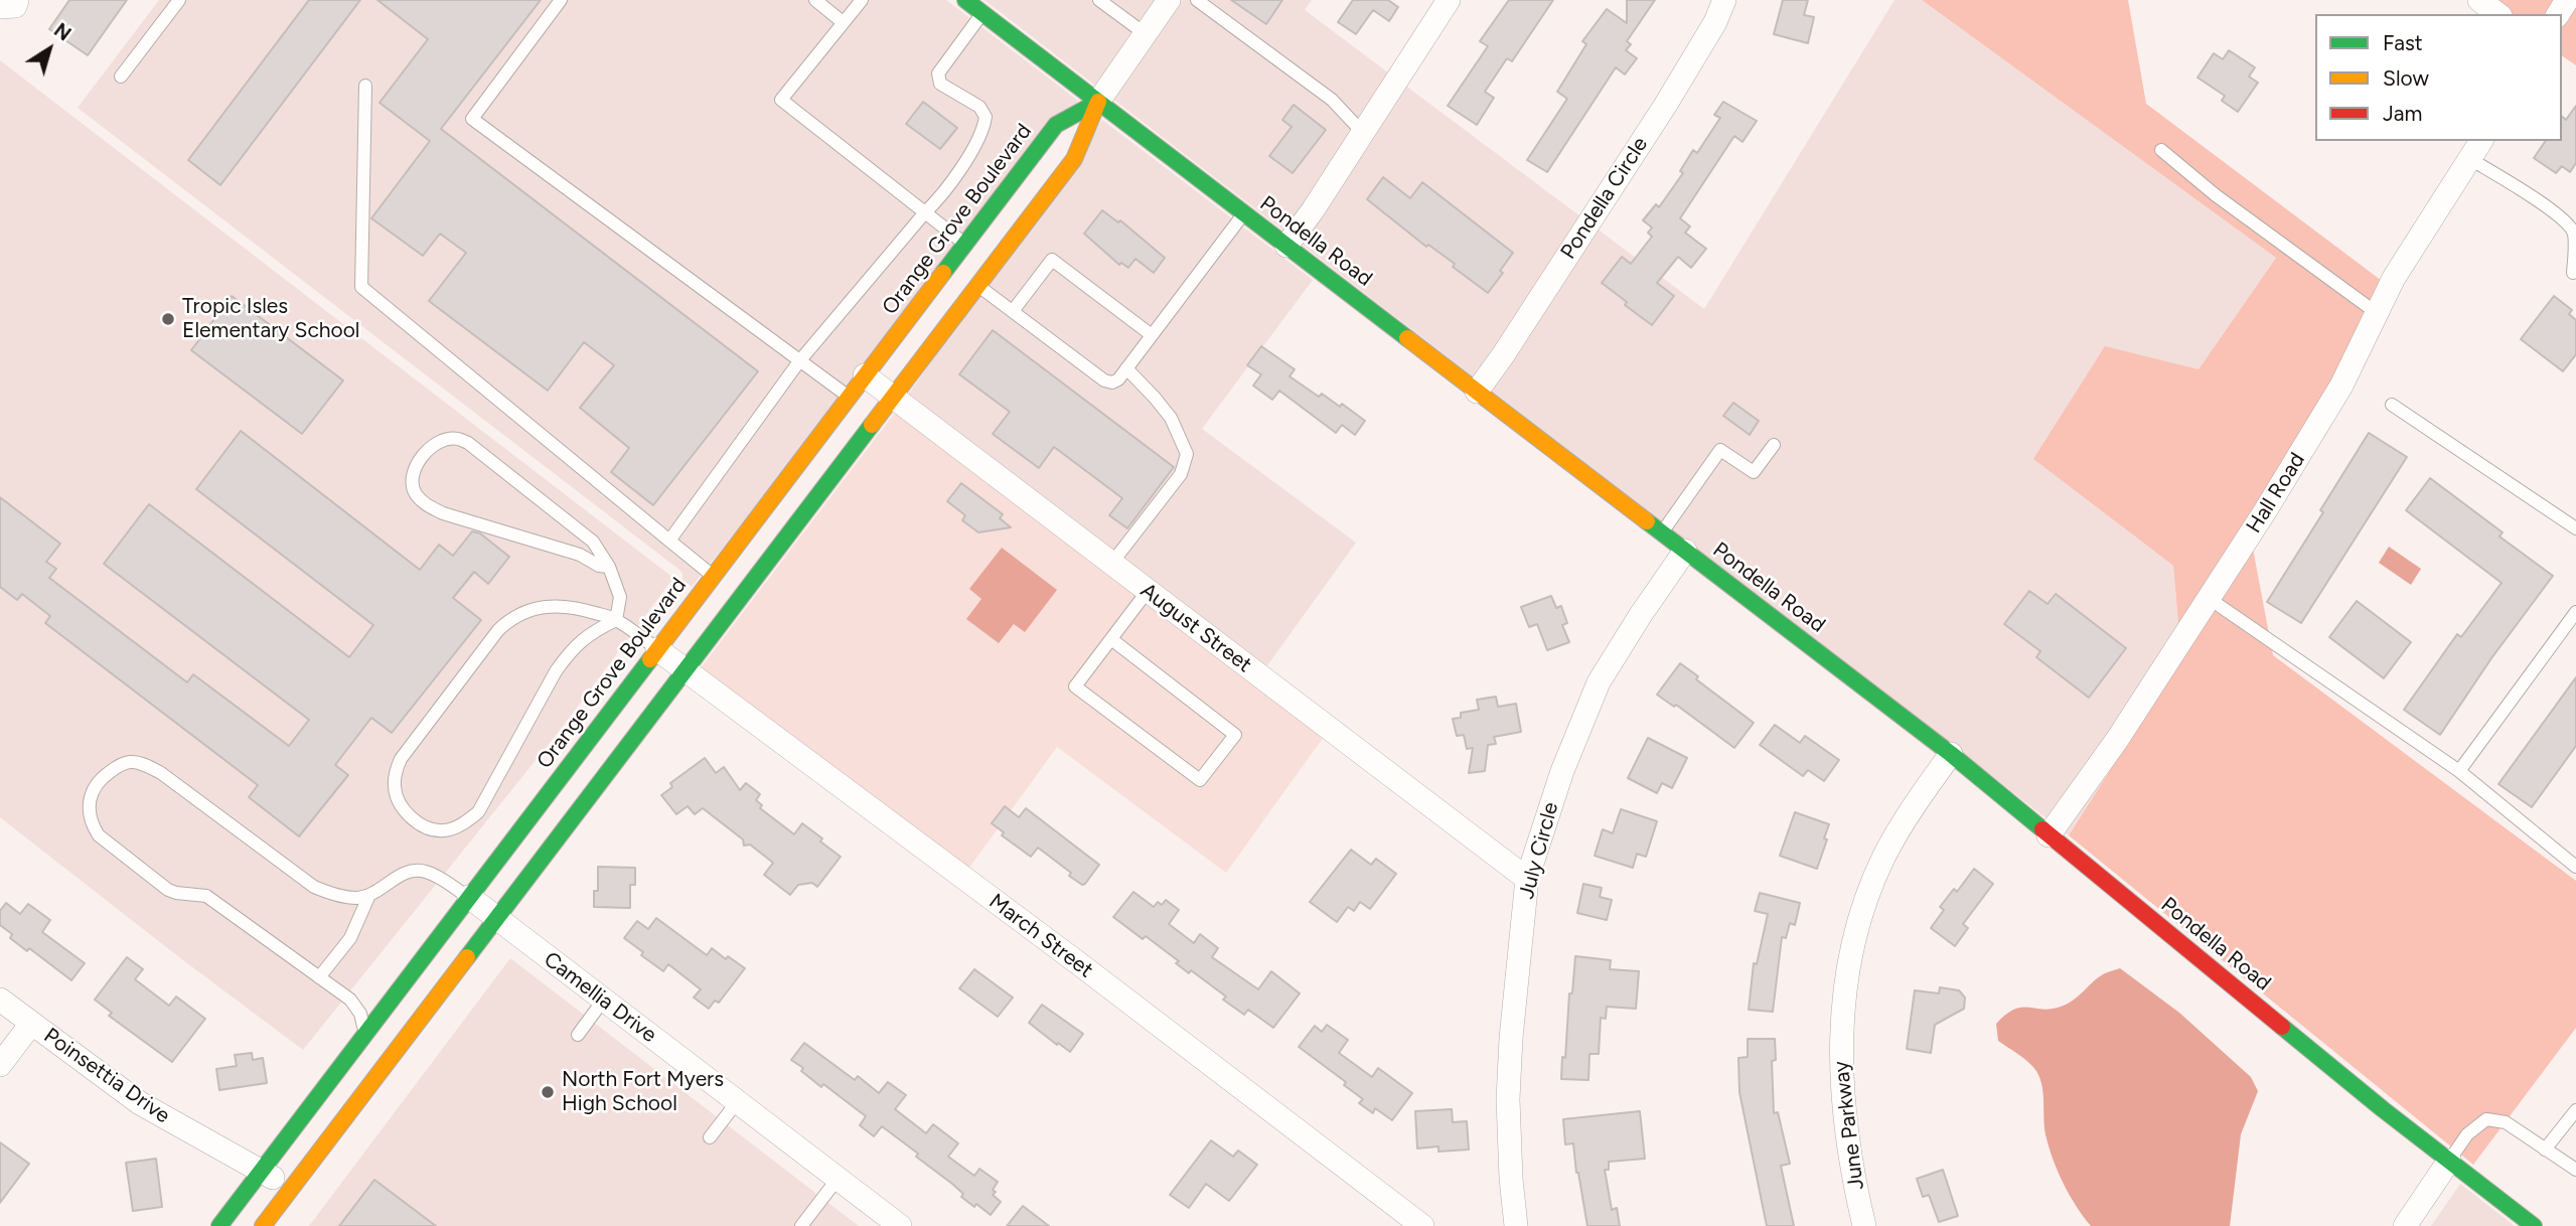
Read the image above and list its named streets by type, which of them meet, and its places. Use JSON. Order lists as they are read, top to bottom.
{
  "streets": {
    "street": [
      "Pondella Circle",
      "Orange Grove Boulevard",
      "Pondella Road",
      "Hall Road",
      "August Street",
      "July Circle",
      "March Street",
      "Camellia Drive",
      "Poinsettia Drive",
      "June Parkway"
    ]
  },
  "crossings": [
    ["Pondella Circle", "Pondella Road"],
    ["Orange Grove Boulevard", "Pondella Road"],
    ["Orange Grove Boulevard", "August Street"],
    ["Orange Grove Boulevard", "March Street"],
    ["Orange Grove Boulevard", "Camellia Drive"],
    ["Orange Grove Boulevard", "Poinsettia Drive"],
    ["Pondella Road", "Hall Road"],
    ["Pondella Road", "July Circle"],
    ["Pondella Road", "June Parkway"],
    ["August Street", "July Circle"]
  ],
  "places": ["Tropic Isles Elementary School", "North Fort Myers High School"],
  "legend": ["Fast", "Slow", "Jam"],
  "north": "top right"
}
